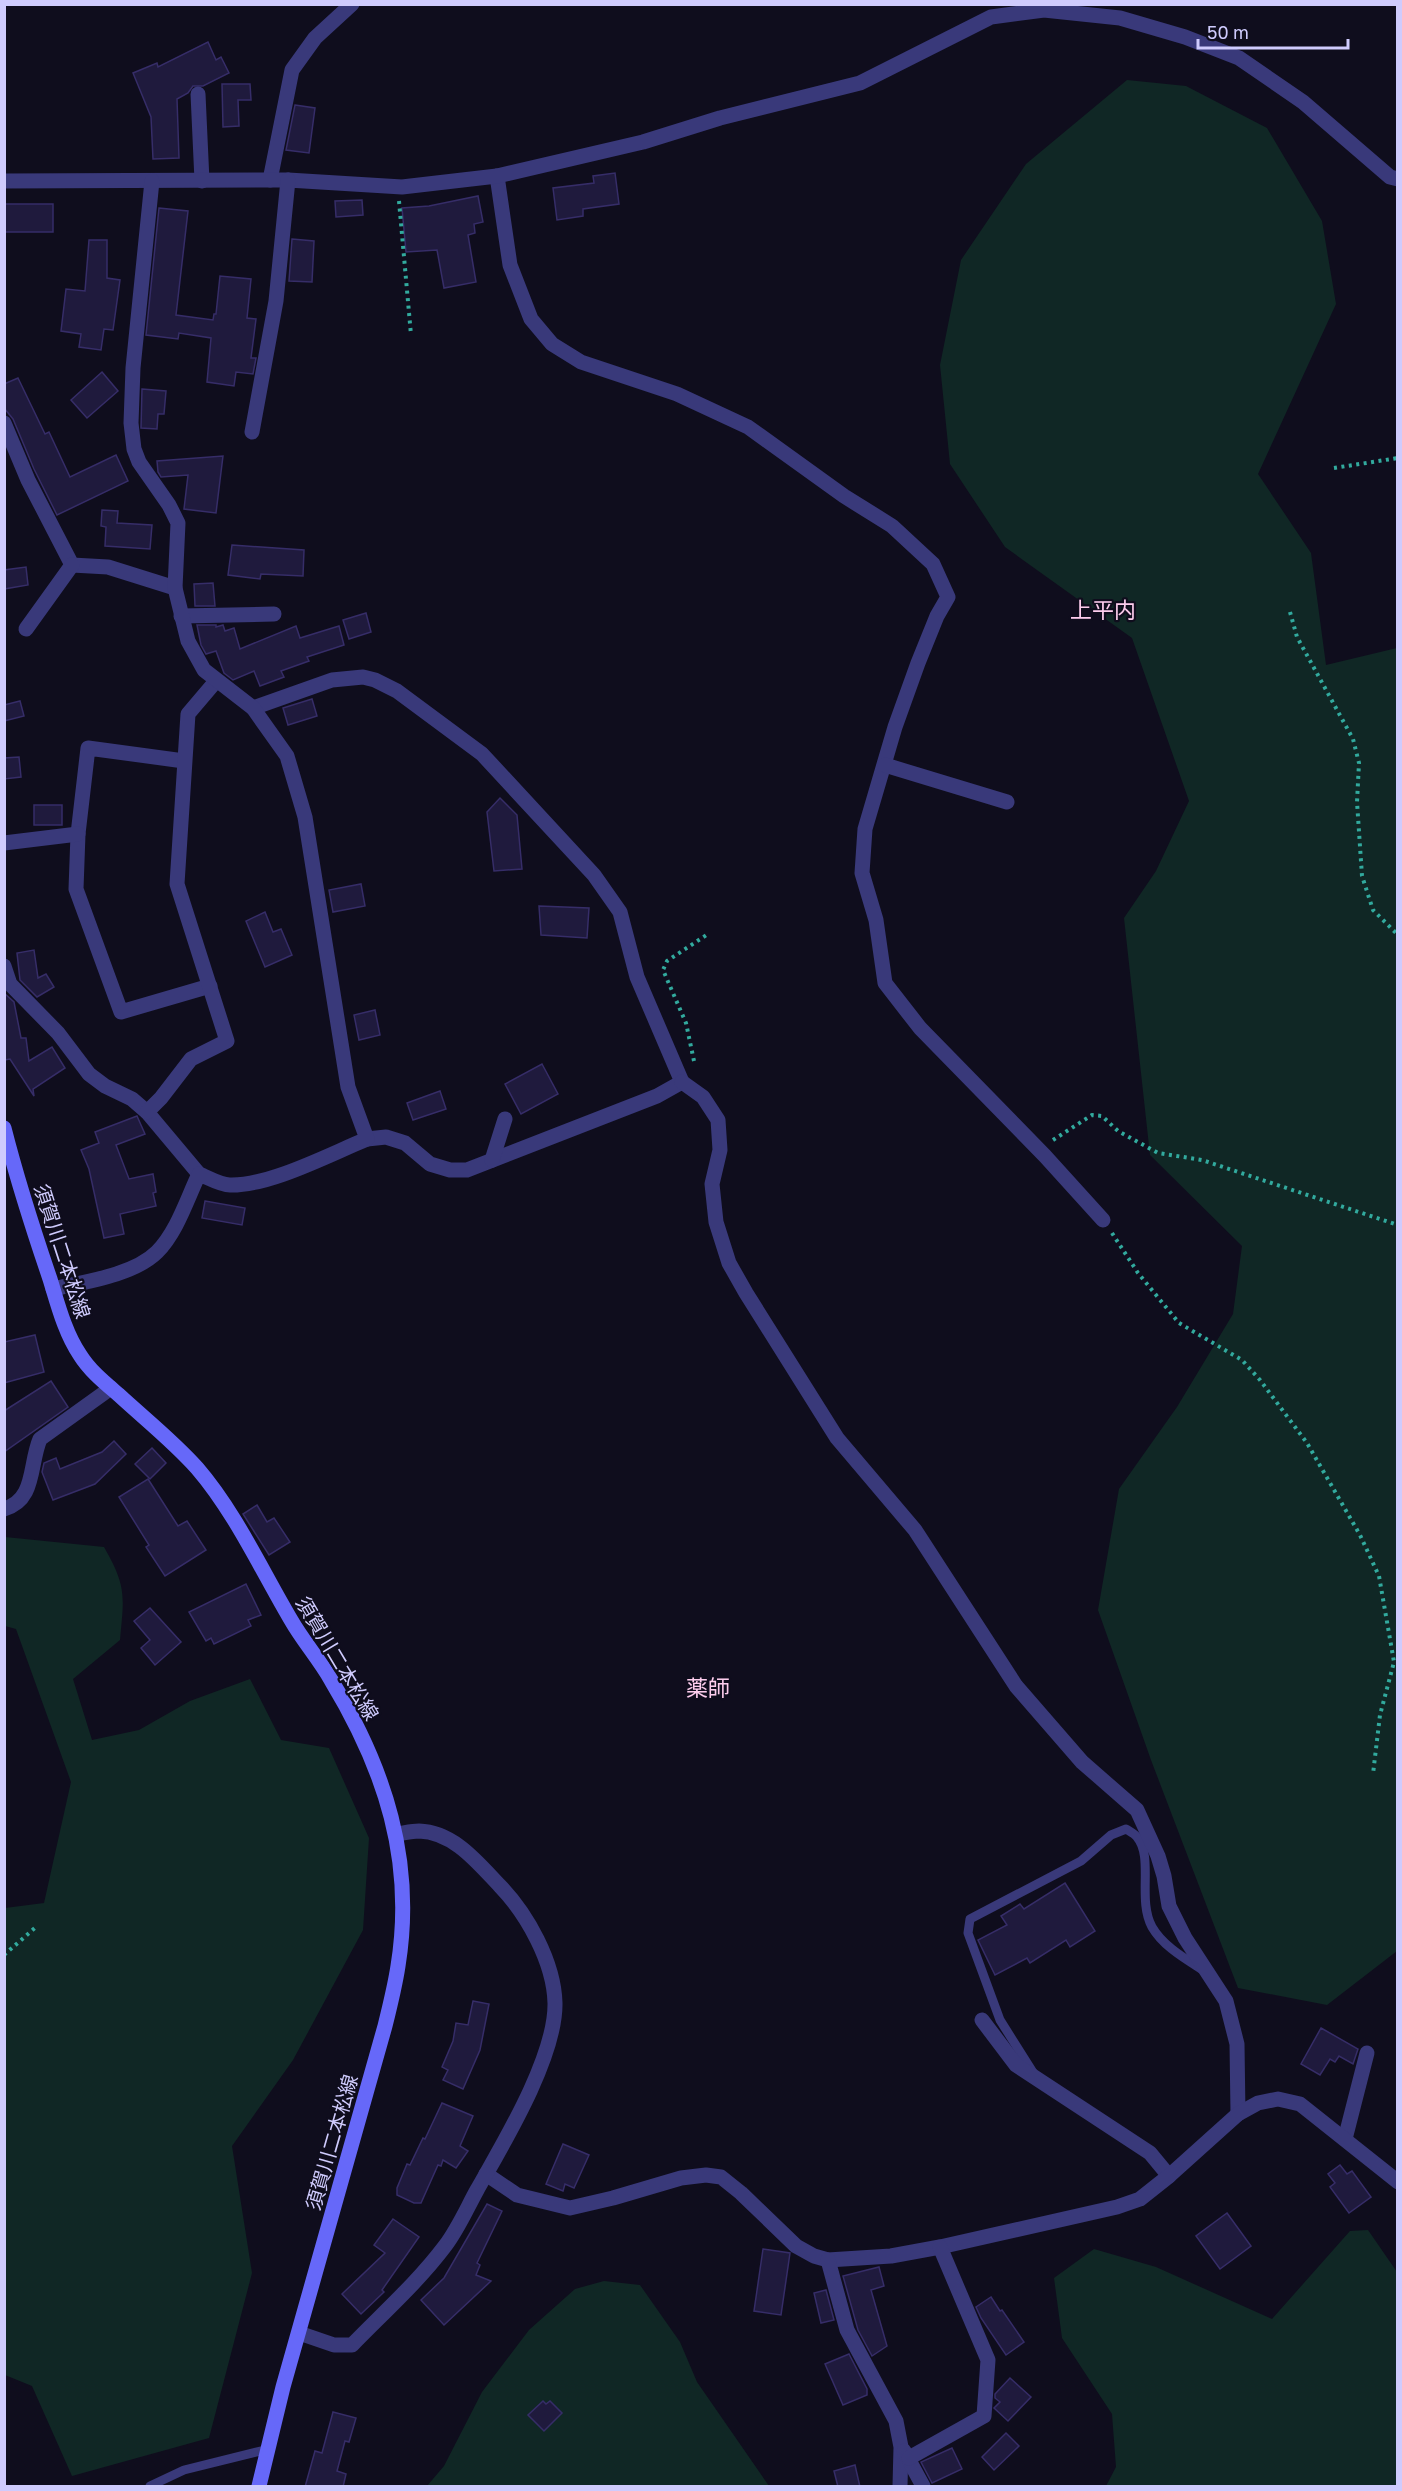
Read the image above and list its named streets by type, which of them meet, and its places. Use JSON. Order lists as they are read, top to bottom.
{
  "streets": {
    "main road": ["須賀川二本松線"]
  },
  "districts": ["上平内", "薬師"],
  "scale_bar": "50 m"
}
